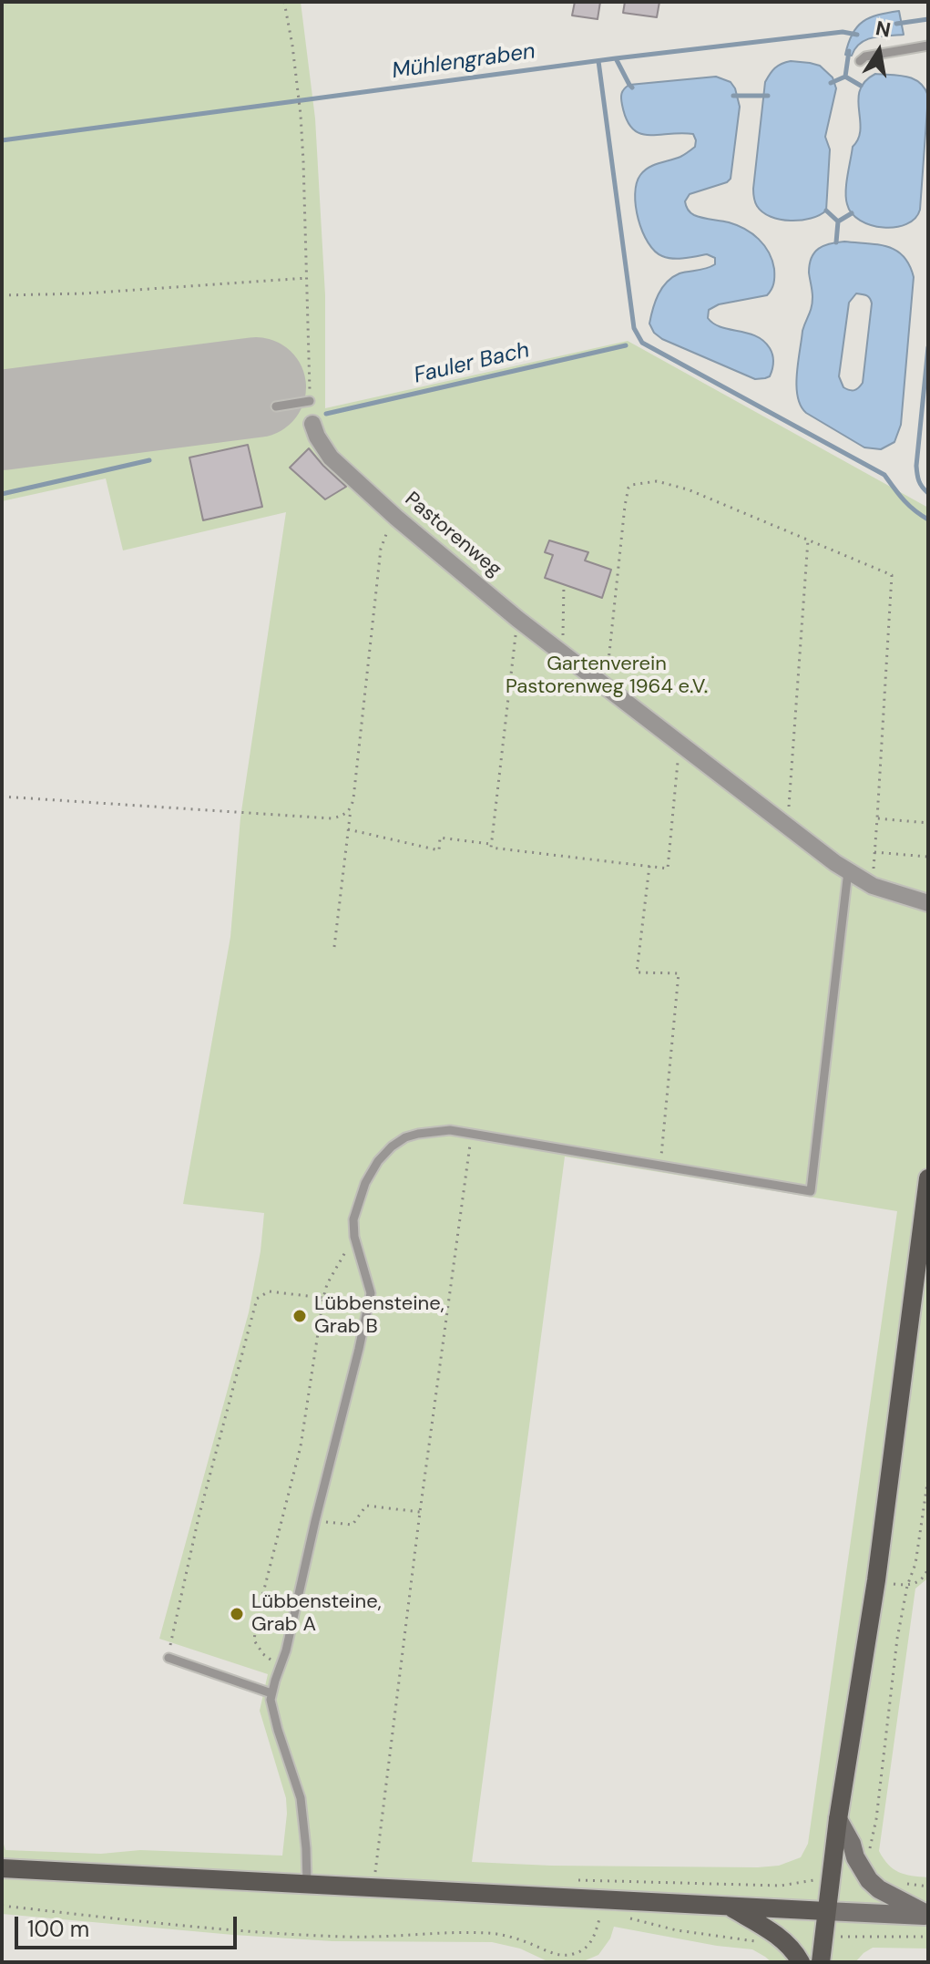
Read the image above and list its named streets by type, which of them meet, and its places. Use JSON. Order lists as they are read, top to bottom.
{
  "streets": {
    "street": ["Pastorenweg"]
  },
  "water": ["Mühlengraben", "Fauler Bach"],
  "parks": ["Gartenverein Pastorenweg 1964 e.V."],
  "places": ["Lübbensteine, Grab B", "Lübbensteine, Grab A"],
  "scale_bar": "100 m",
  "north": "top"
}
